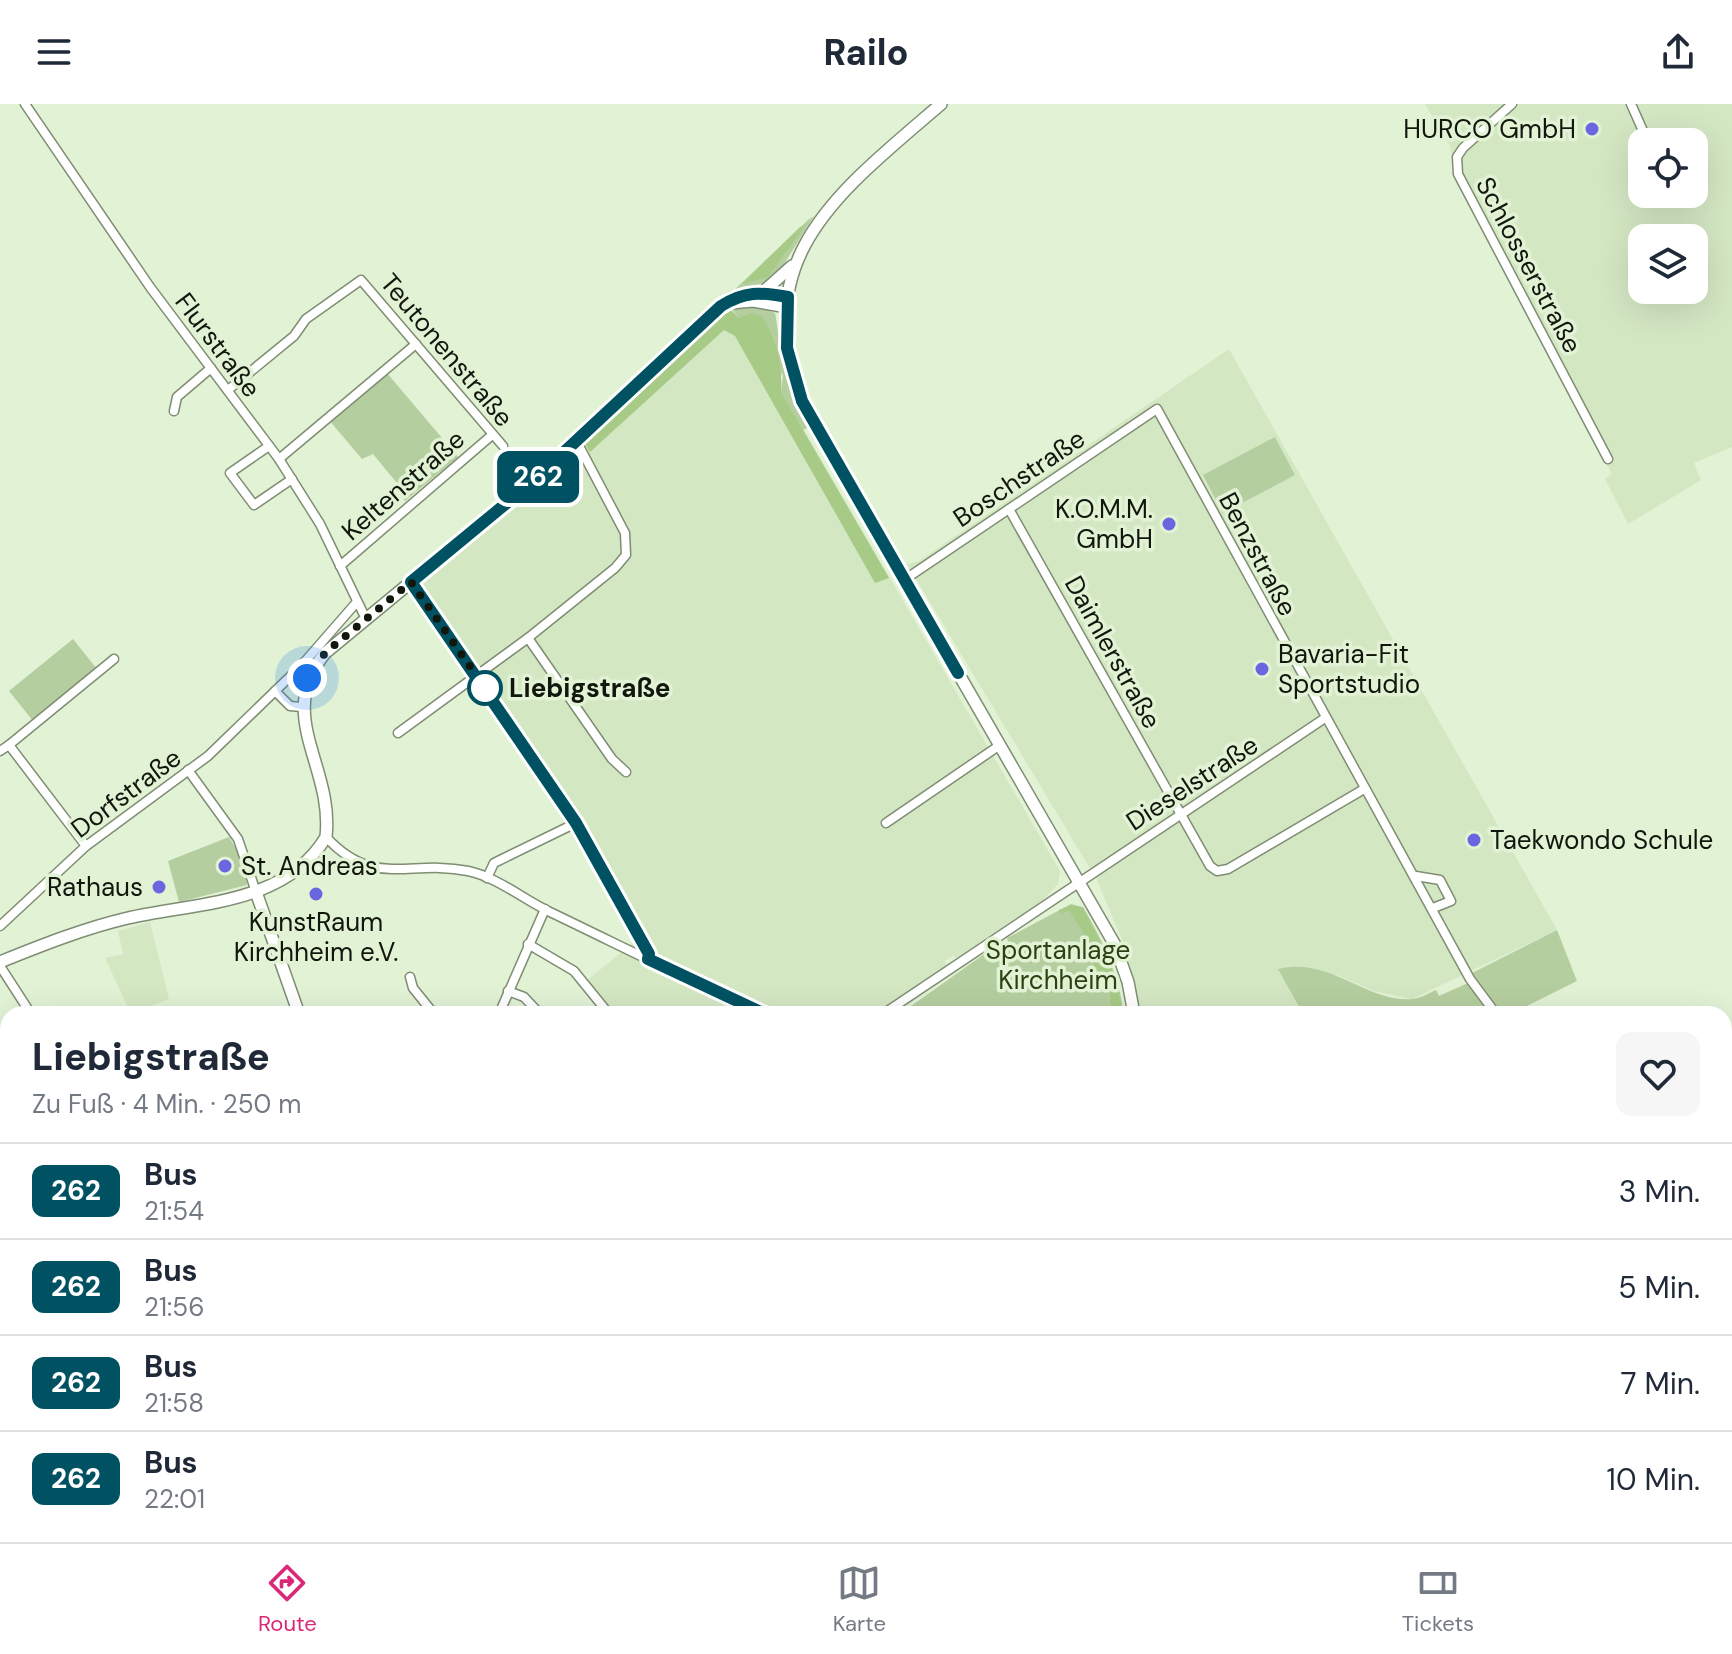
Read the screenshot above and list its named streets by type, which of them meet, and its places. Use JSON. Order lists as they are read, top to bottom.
{
  "streets": {
    "street": [
      "Schlosserstraße",
      "Flurstraße",
      "Teutonenstraße",
      "Boschstraße",
      "Keltenstraße",
      "Benzstraße",
      "Daimlerstraße",
      "Dieselstraße",
      "Dorfstraße"
    ]
  },
  "crossings": [
    ["Flurstraße", "Teutonenstraße"],
    ["Flurstraße", "Keltenstraße"],
    ["Flurstraße", "Dorfstraße"],
    ["Teutonenstraße", "Keltenstraße"],
    ["Boschstraße", "Benzstraße"],
    ["Boschstraße", "Daimlerstraße"],
    ["Benzstraße", "Daimlerstraße"],
    ["Benzstraße", "Dieselstraße"],
    ["Daimlerstraße", "Dieselstraße"]
  ],
  "parks": ["Sportanlage Kirchheim"],
  "places": [
    "HURCO GmbH",
    "K.O.M.M. GmbH",
    "Bavaria-Fit Sportstudio",
    "Liebigstraße",
    "Taekwondo Schule",
    "St. Andreas",
    "Rathaus",
    "KunstRaum Kirchheim e.V."
  ],
  "lines": ["bus line 262"],
  "page": {
    "header": "Railo",
    "on_map": "262",
    "heading": ["Liebigstraße", "Zu Fuß · 4 Min. · 250 m"],
    "list": [
      {
        "mark": "262",
        "name": "Bus",
        "note": "21:54",
        "value": "3 Min."
      },
      {
        "mark": "262",
        "name": "Bus",
        "note": "21:56",
        "value": "5 Min."
      },
      {
        "mark": "262",
        "name": "Bus",
        "note": "21:58",
        "value": "7 Min."
      },
      {
        "mark": "262",
        "name": "Bus",
        "note": "22:01",
        "value": "10 Min."
      }
    ],
    "tabs": ["Route", "Karte", "Tickets"]
  }
}
